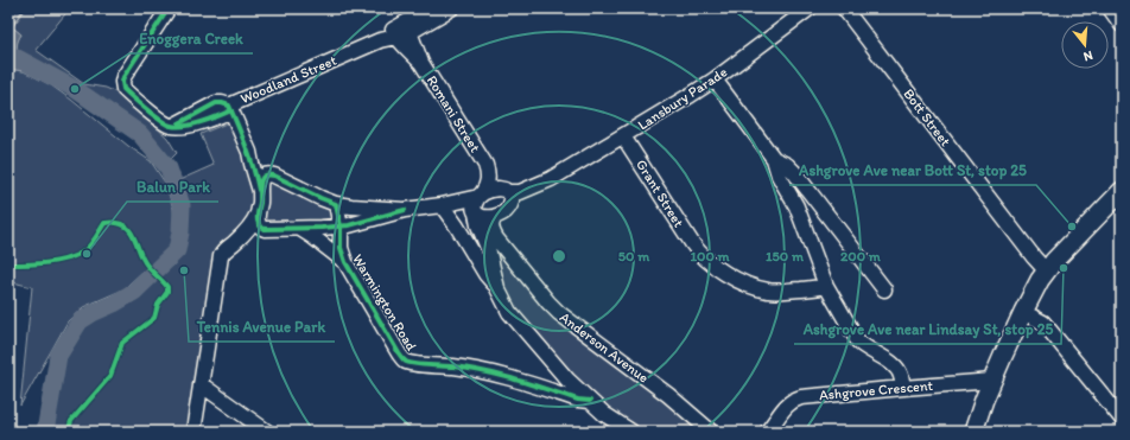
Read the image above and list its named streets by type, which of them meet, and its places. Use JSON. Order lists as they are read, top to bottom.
{
  "streets": {
    "street": [
      "Woodland Street",
      "Lansbury Parade",
      "Romani Street",
      "Bott Street",
      "Grant Street",
      "Warmington Road",
      "Anderson Avenue",
      "Ashgrove Crescent"
    ]
  },
  "crossings": [
    ["Woodland Street", "Romani Street"],
    ["Lansbury Parade", "Romani Street"],
    ["Lansbury Parade", "Grant Street"],
    ["Lansbury Parade", "Anderson Avenue"],
    ["Romani Street", "Anderson Avenue"]
  ],
  "places": [
    "Enoggera Creek",
    "Ashgrove Ave near Bott St, stop 25",
    "Balun Park",
    "Ashgrove Ave near Lindsay St, stop 25",
    "Tennis Avenue Park"
  ],
  "north": "bottom",
  "rings": [
    "50 m",
    "100 m",
    "150 m",
    "200 m"
  ]
}
